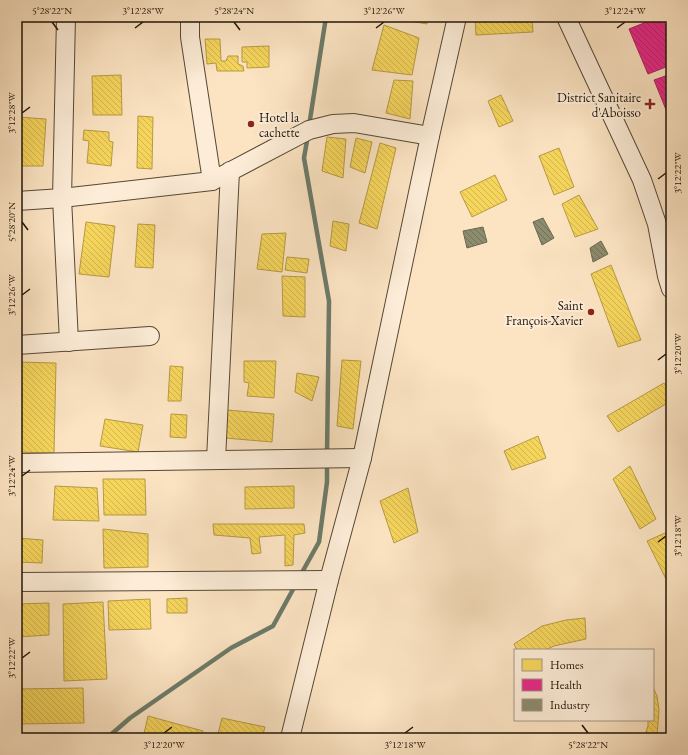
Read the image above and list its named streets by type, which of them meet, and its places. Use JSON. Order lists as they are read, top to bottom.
{
  "places": {
    "health": ["District Sanitaire d'Aboisso"],
    "other": ["Hotel la cachette", "Saint François-Xavier"]
  },
  "legend": ["Homes", "Health", "Industry"],
  "coordinates": [
    "5°28'22\"N",
    "3°12'28\"W",
    "5°28'24\"N",
    "3°12'26\"W",
    "3°12'24\"W",
    "3°12'22\"W",
    "5°28'20\"N",
    "3°12'20\"W",
    "3°12'18\"W"
  ]
}
